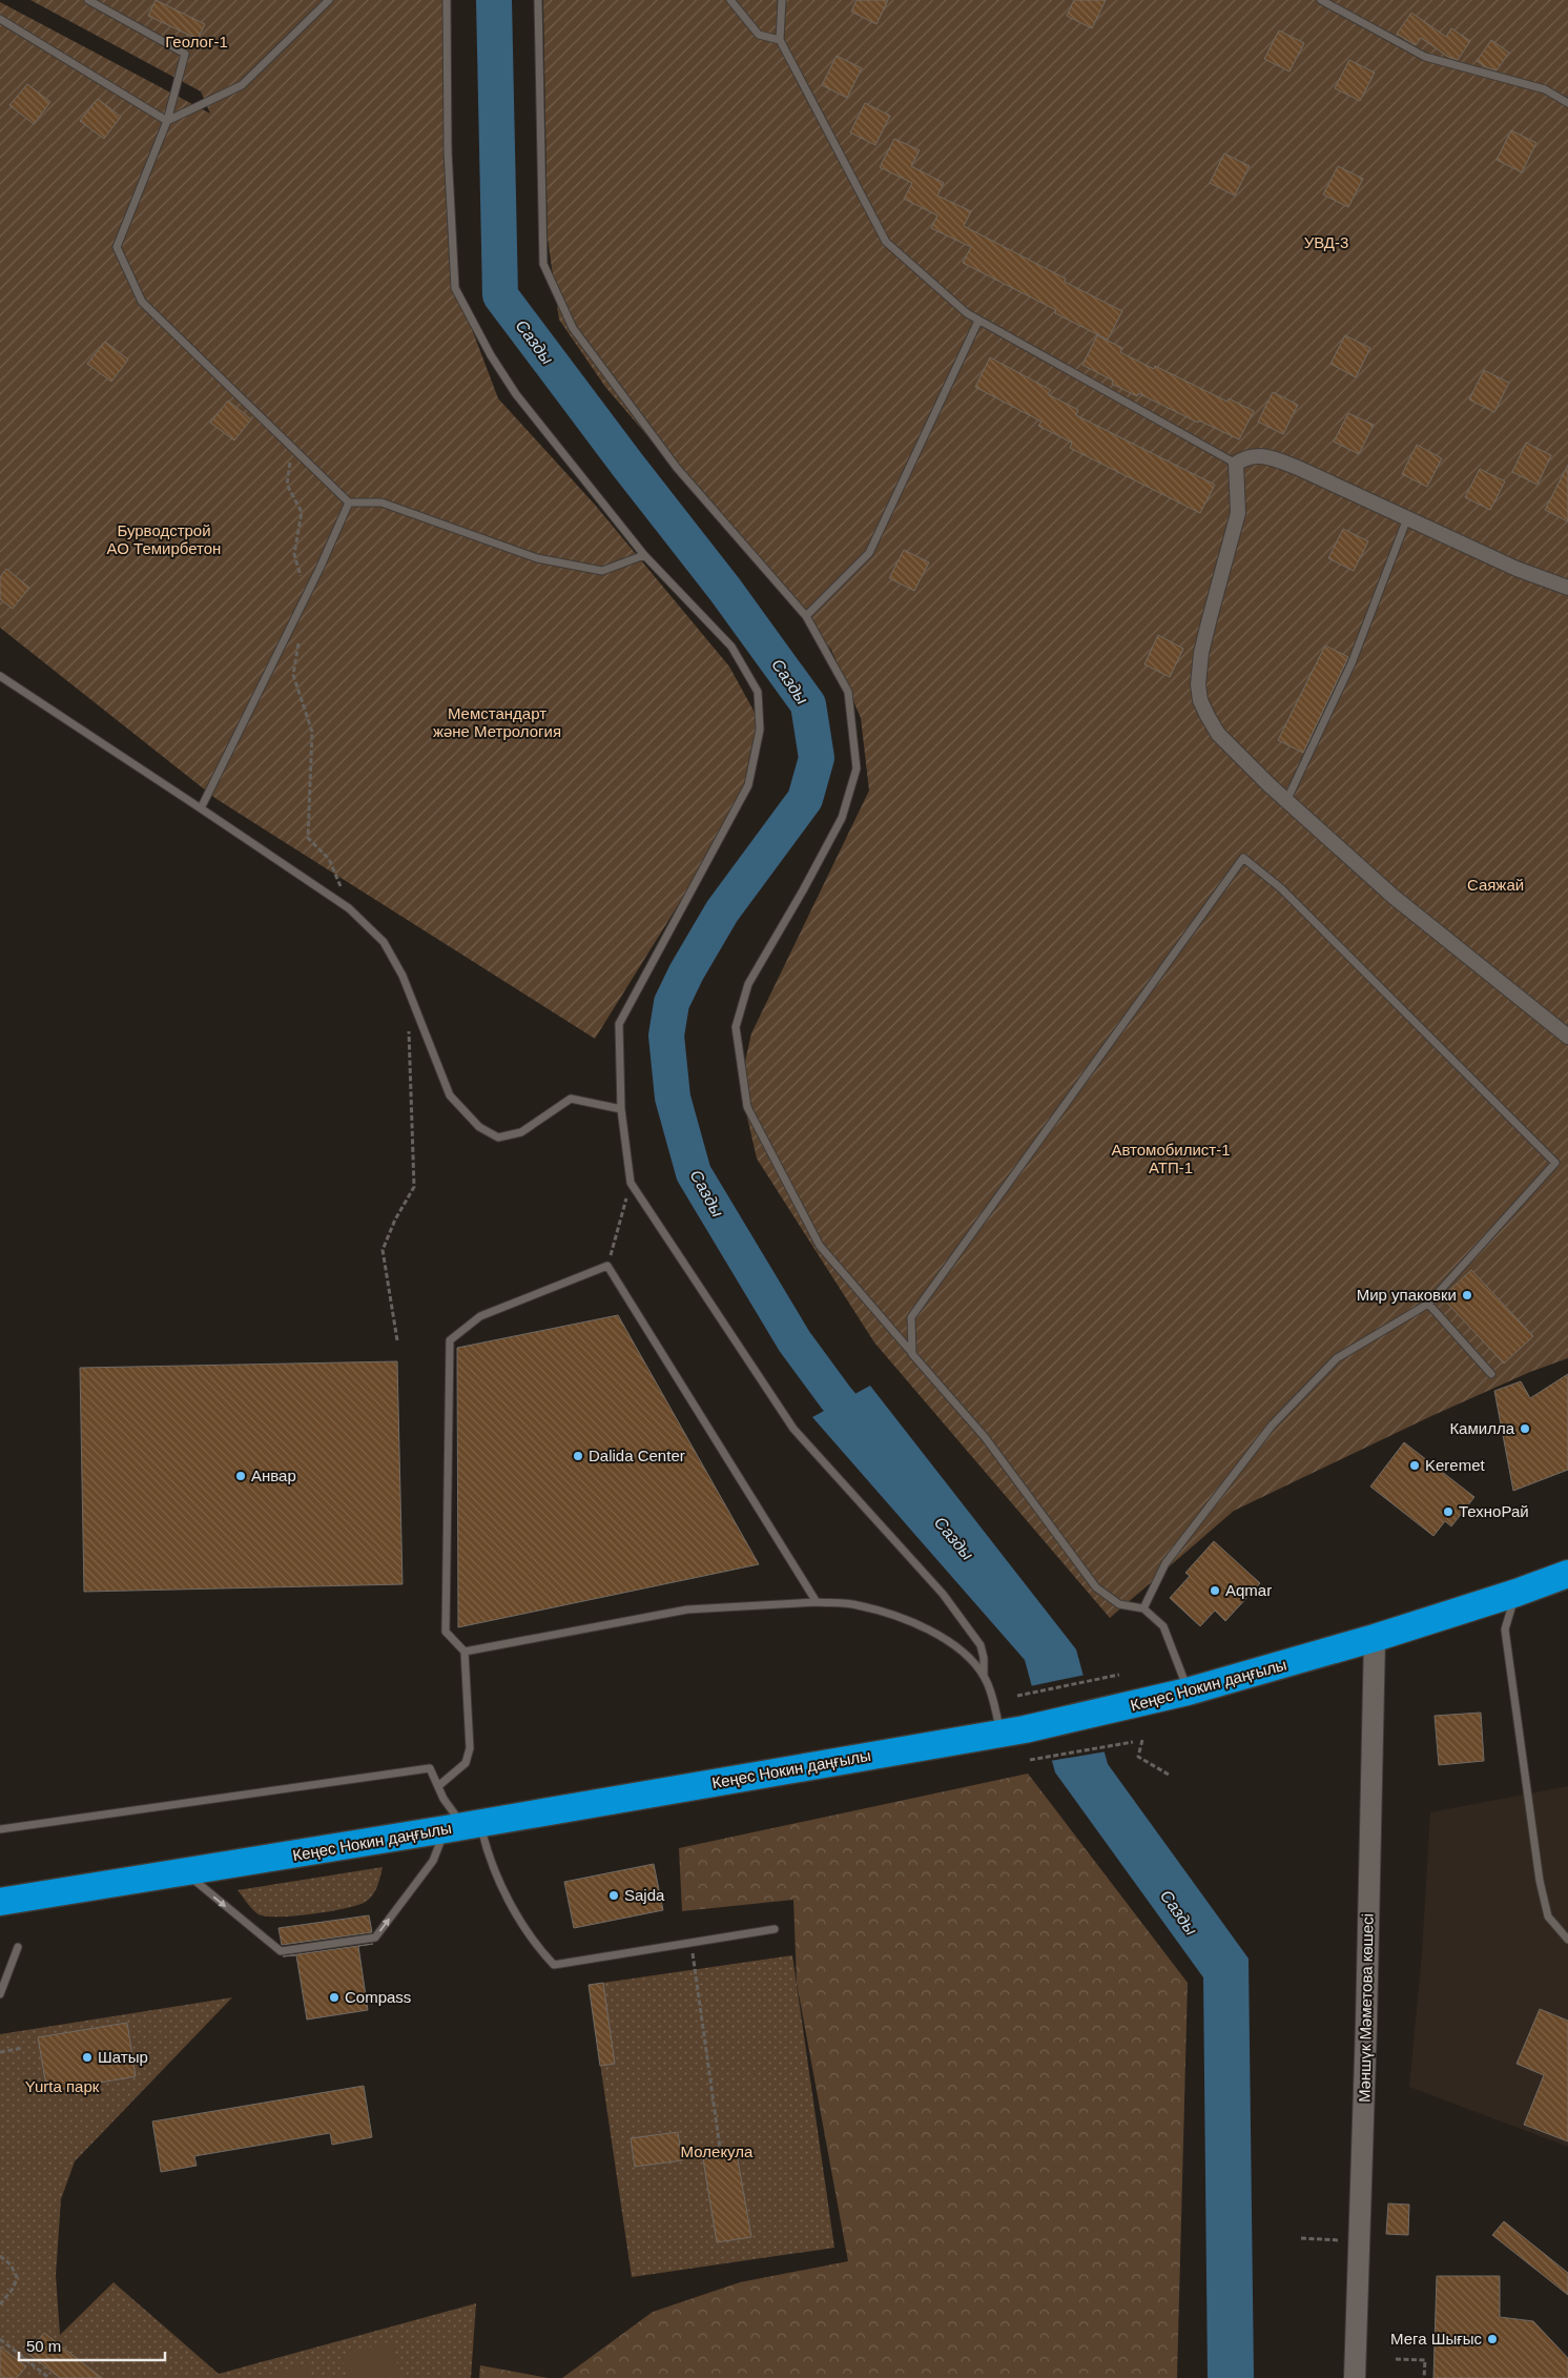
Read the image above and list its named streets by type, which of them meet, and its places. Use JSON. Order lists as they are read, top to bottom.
{
  "streets": {
    "highway": ["Кеңес Нокин даңғылы"],
    "main road": ["Мәншүк Мәметова көшесі"]
  },
  "crossings": [
    ["Кеңес Нокин даңғылы", "Мәншүк Мәметова көшесі"]
  ],
  "water": ["Сазды"],
  "parks": [
    "Геолог-1",
    "УВД-3",
    "Бурводстрой АО Темирбетон",
    "Мемстандарт және Метрология",
    "Саяжай",
    "Автомобилист-1 АТП-1",
    "Yurta парк",
    "Молекула"
  ],
  "places": [
    "Мир упаковки",
    "Камилла",
    "Dalida Center",
    "Keremet",
    "Анвар",
    "ТехноРай",
    "Aqmar",
    "Sajda",
    "Compass",
    "Шатыр",
    "Мега Шығыс"
  ],
  "scale_bar": "50 m"
}
